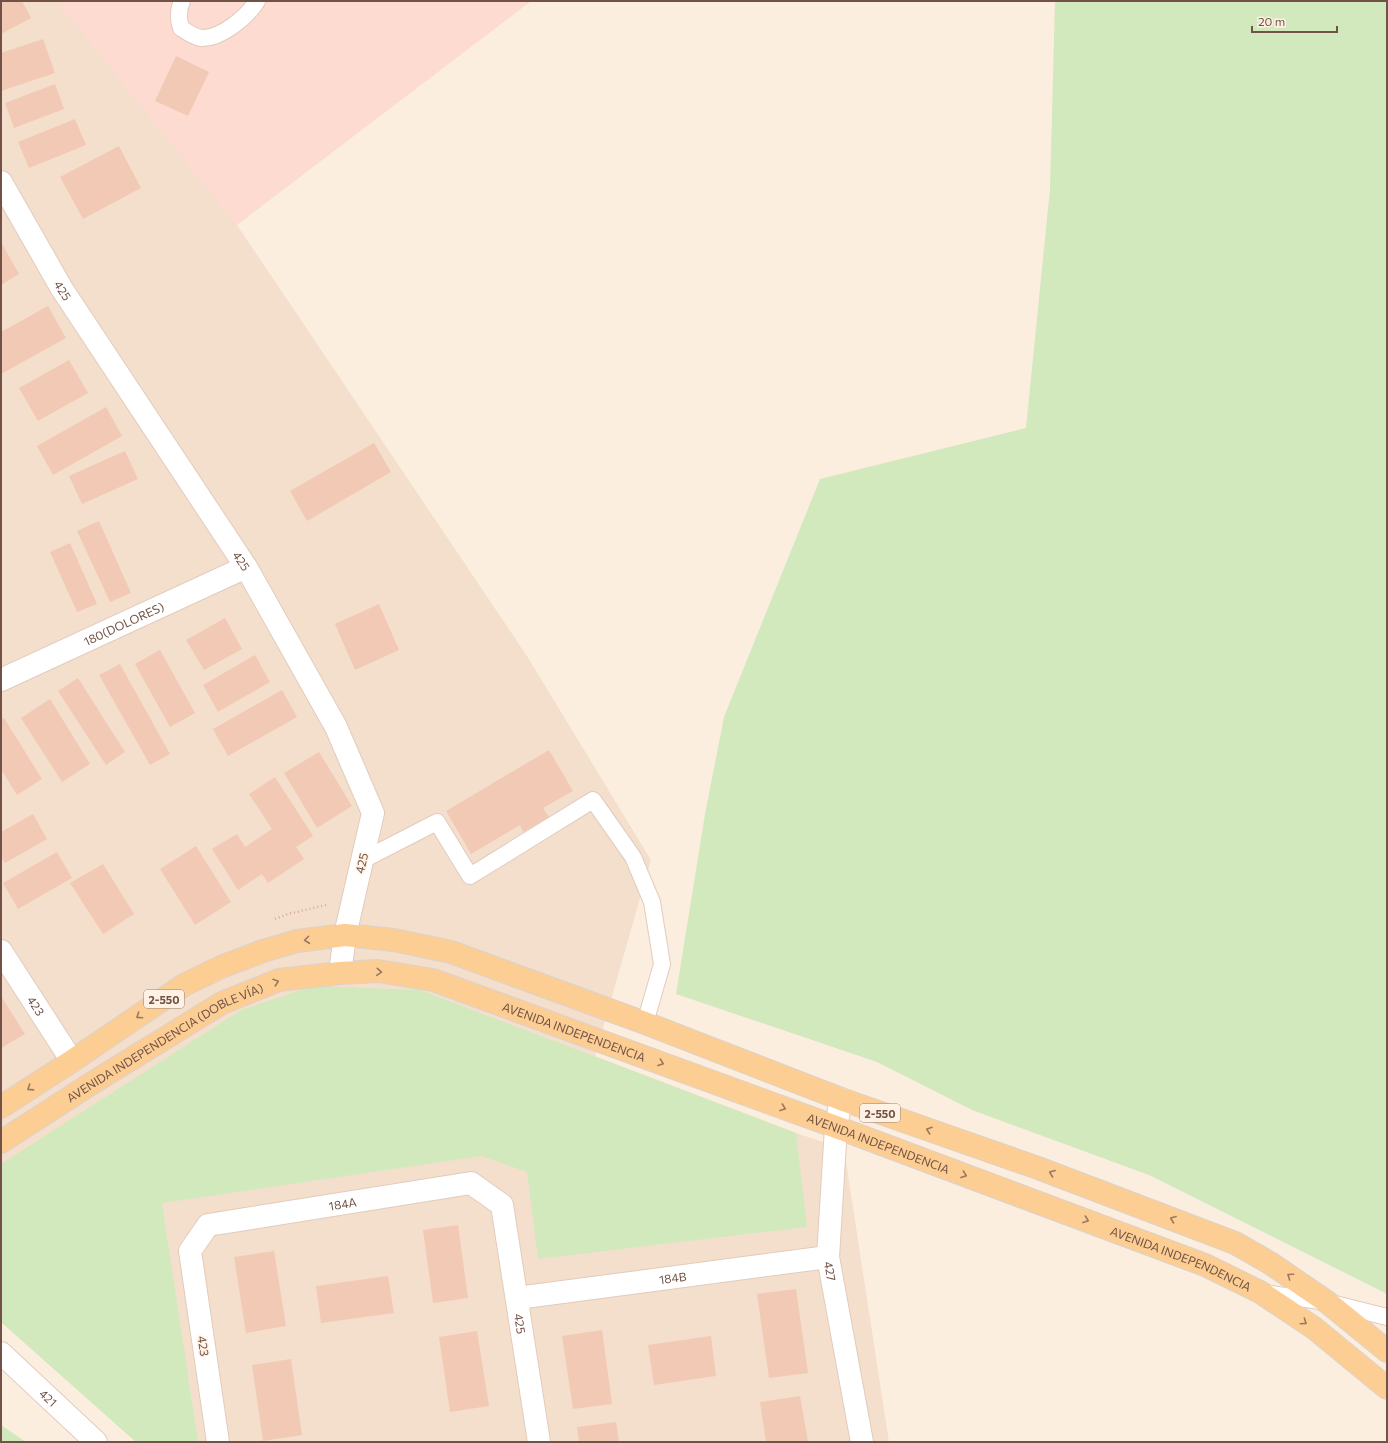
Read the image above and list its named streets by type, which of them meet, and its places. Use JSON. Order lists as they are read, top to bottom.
{
  "streets": {
    "main road": ["2-550", "AVENIDA INDEPENDENCIA", "AVENIDA INDEPENDENCIA (DOBLE VÍA)"],
    "street": [
      "425",
      "180(DOLORES)",
      "423",
      "184A",
      "427",
      "184B",
      "421"
    ]
  },
  "crossings": [
    ["425", "180(DOLORES)"],
    ["425", "2-550"],
    ["425", "AVENIDA INDEPENDENCIA"],
    ["425", "AVENIDA INDEPENDENCIA (DOBLE VÍA)"],
    ["425", "184A"],
    ["425", "184B"],
    ["2-550", "423"],
    ["2-550", "427"],
    ["423", "184A"],
    ["AVENIDA INDEPENDENCIA", "AVENIDA INDEPENDENCIA (DOBLE VÍA)"],
    ["AVENIDA INDEPENDENCIA", "427"],
    ["427", "184B"]
  ],
  "scale_bar": "20 m"
}
